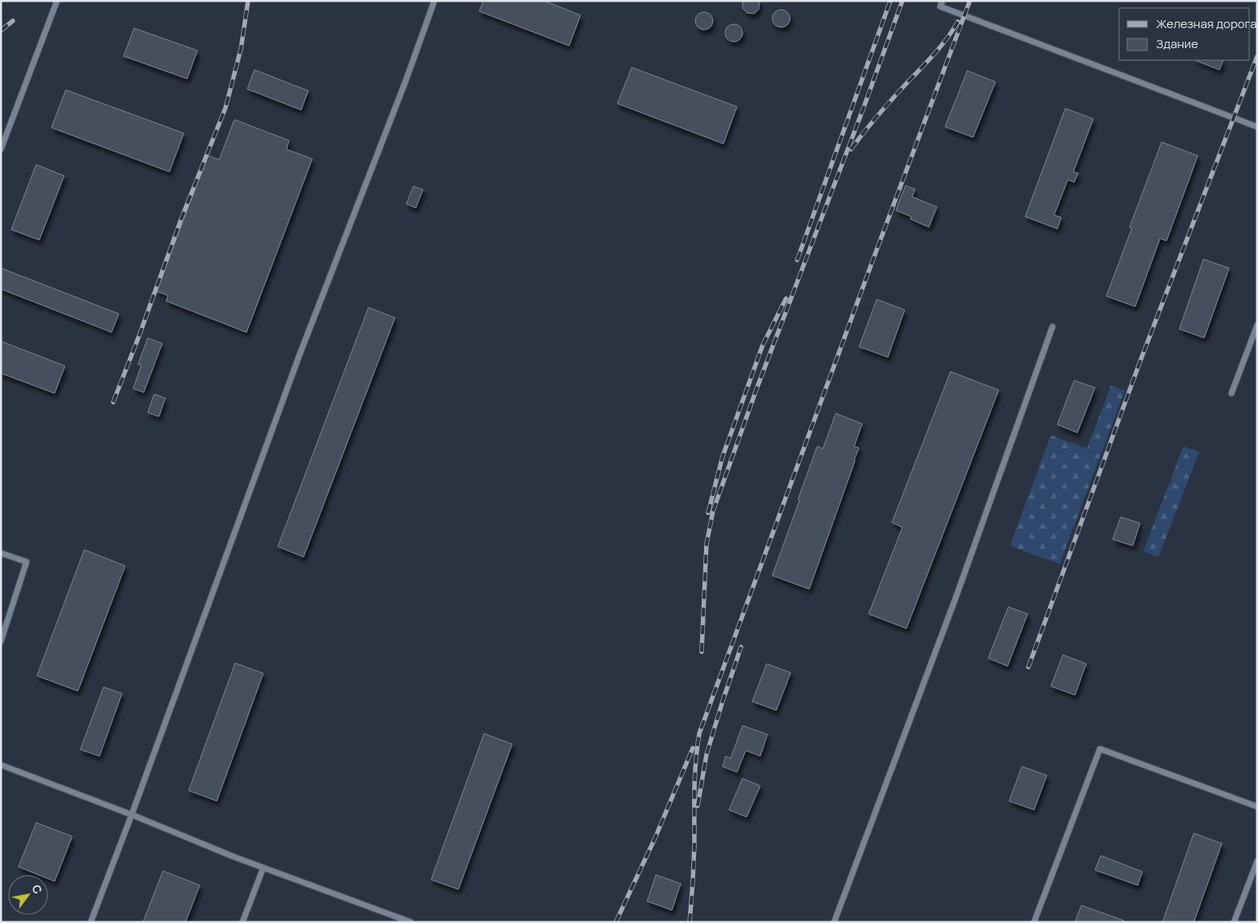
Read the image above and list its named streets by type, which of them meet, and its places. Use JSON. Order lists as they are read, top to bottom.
{
  "legend": ["Железная дорога", "Здание"],
  "north": "top right"
}
